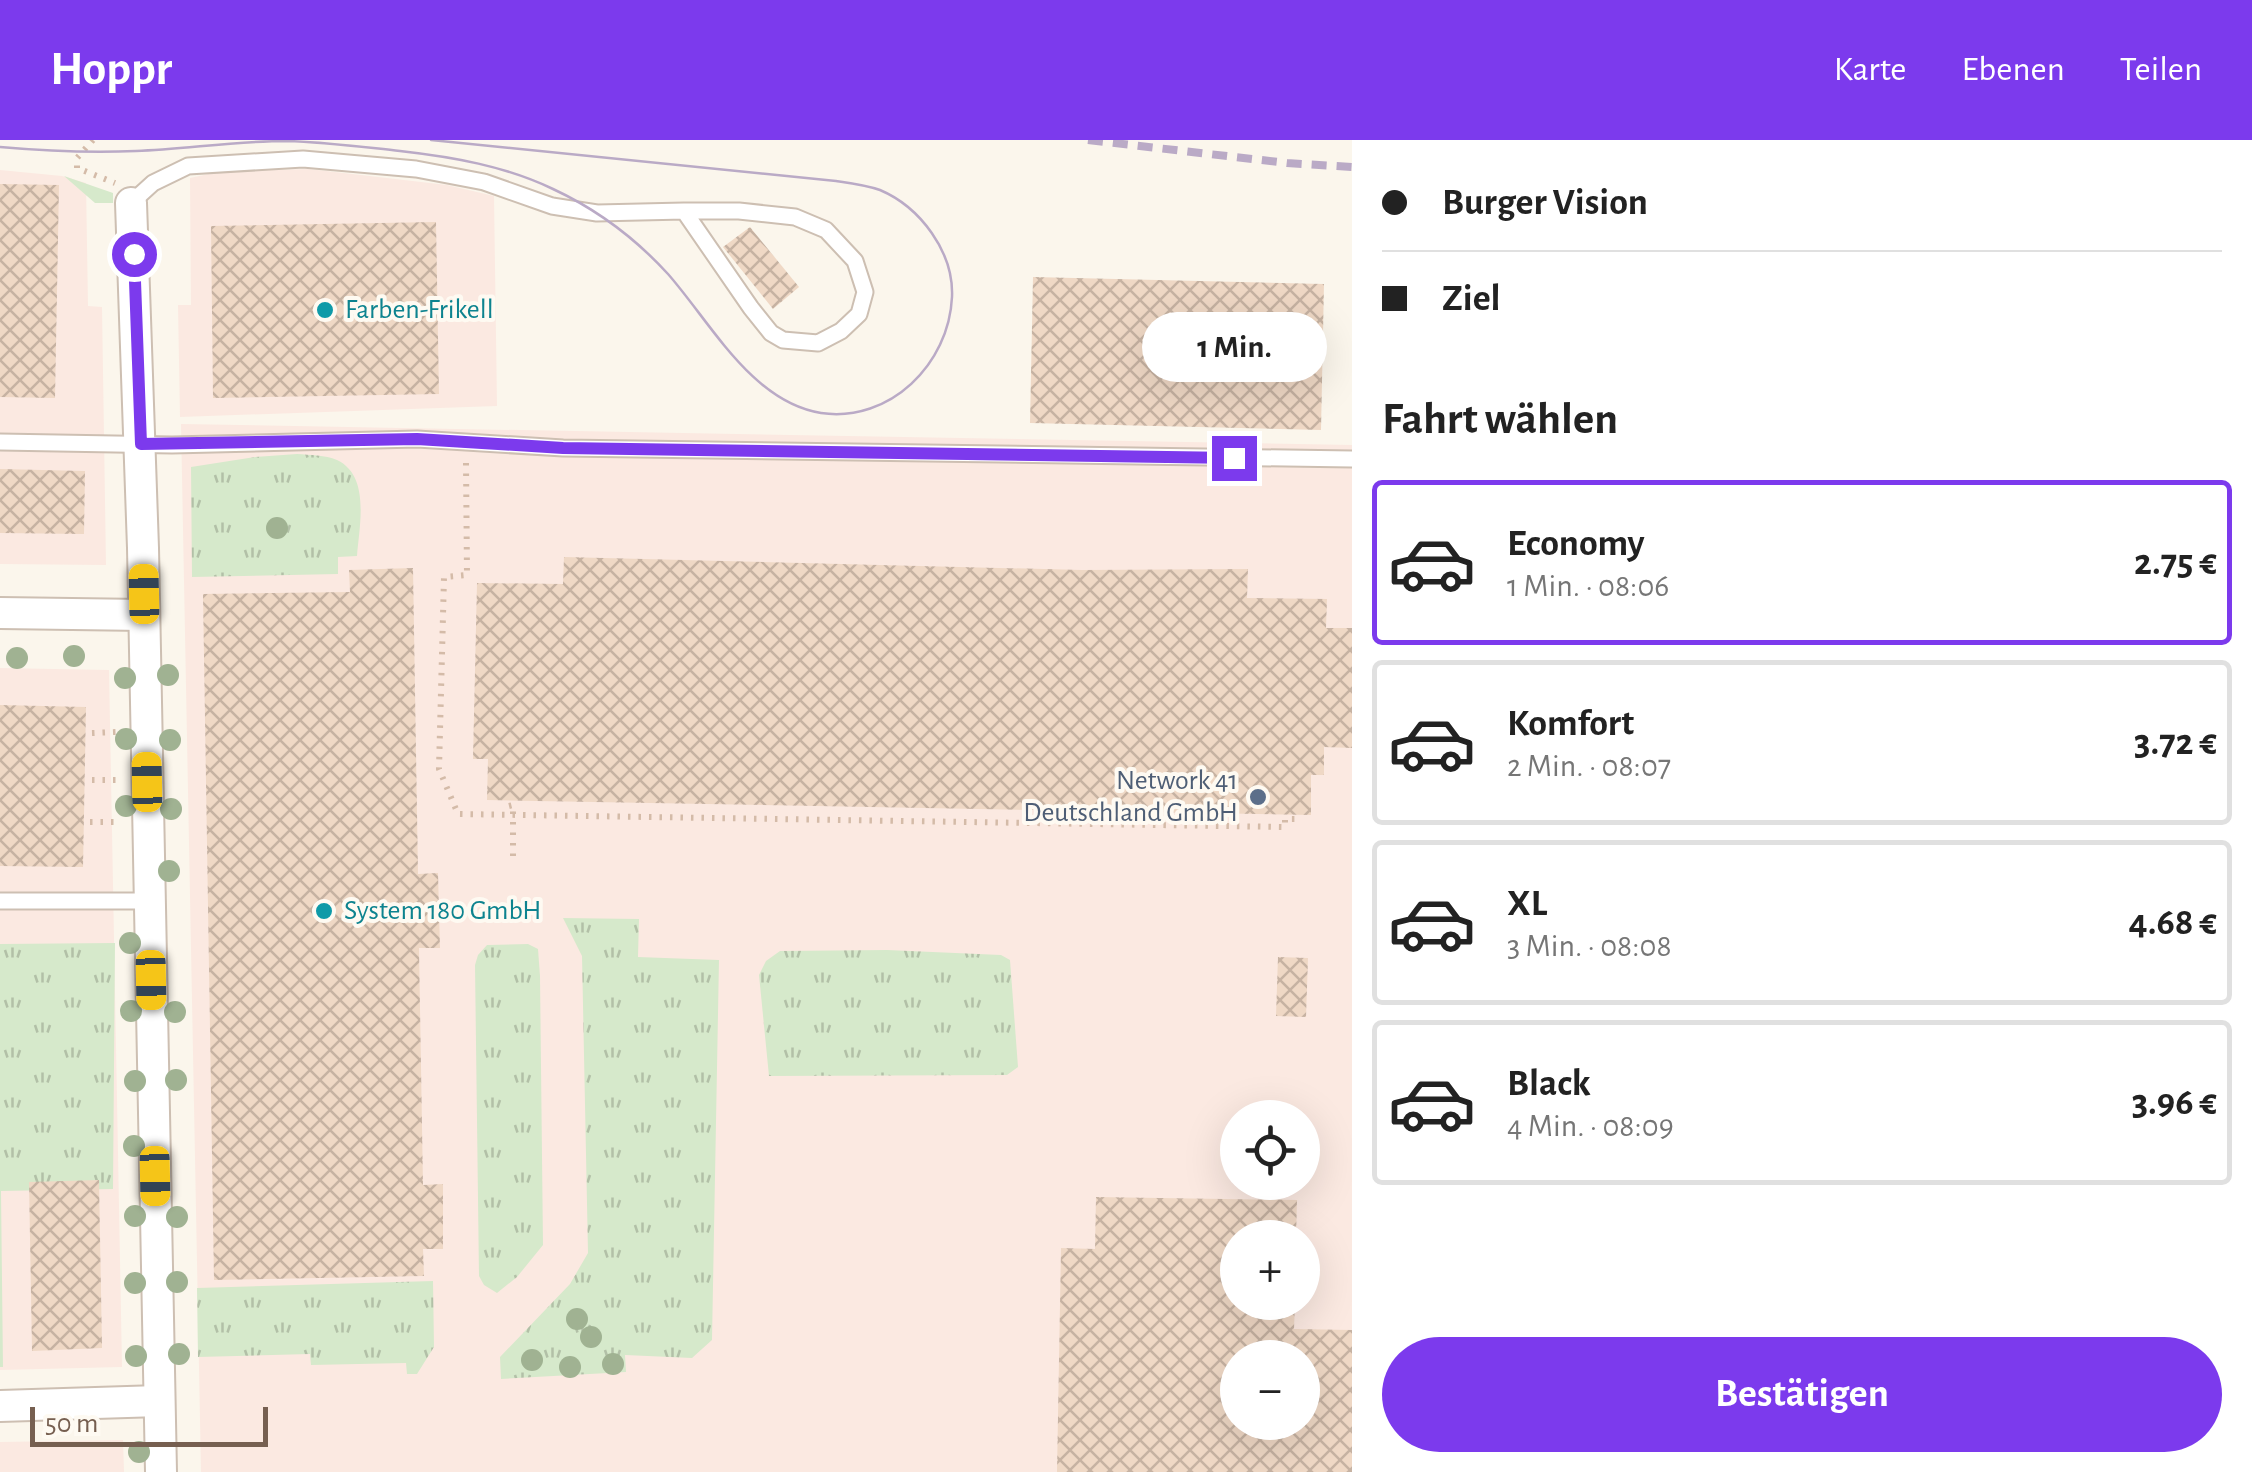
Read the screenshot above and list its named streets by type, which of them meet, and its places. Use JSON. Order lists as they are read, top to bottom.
{
  "places": ["Farben-Frikell", "Network 41 Deutschland GmbH", "System 180 GmbH"],
  "scale_bar": "50 m",
  "page": {
    "header": "Hoppr",
    "nav": ["Karte", "Ebenen", "Teilen"],
    "banner": ["Burger Vision", "Ziel"],
    "bubble": "1 Min.",
    "heading": "Fahrt wählen",
    "list": [
      {
        "name": "Economy",
        "note": "1 Min. · 08:06",
        "value": "2.75 €"
      },
      {
        "name": "Komfort",
        "note": "2 Min. · 08:07",
        "value": "3.72 €"
      },
      {
        "name": "XL",
        "note": "3 Min. · 08:08",
        "value": "4.68 €"
      },
      {
        "name": "Black",
        "note": "4 Min. · 08:09",
        "value": "3.96 €"
      }
    ],
    "map_buttons": ["+", "−"],
    "buttons": "Bestätigen",
    "scale": "50 m"
  }
}
